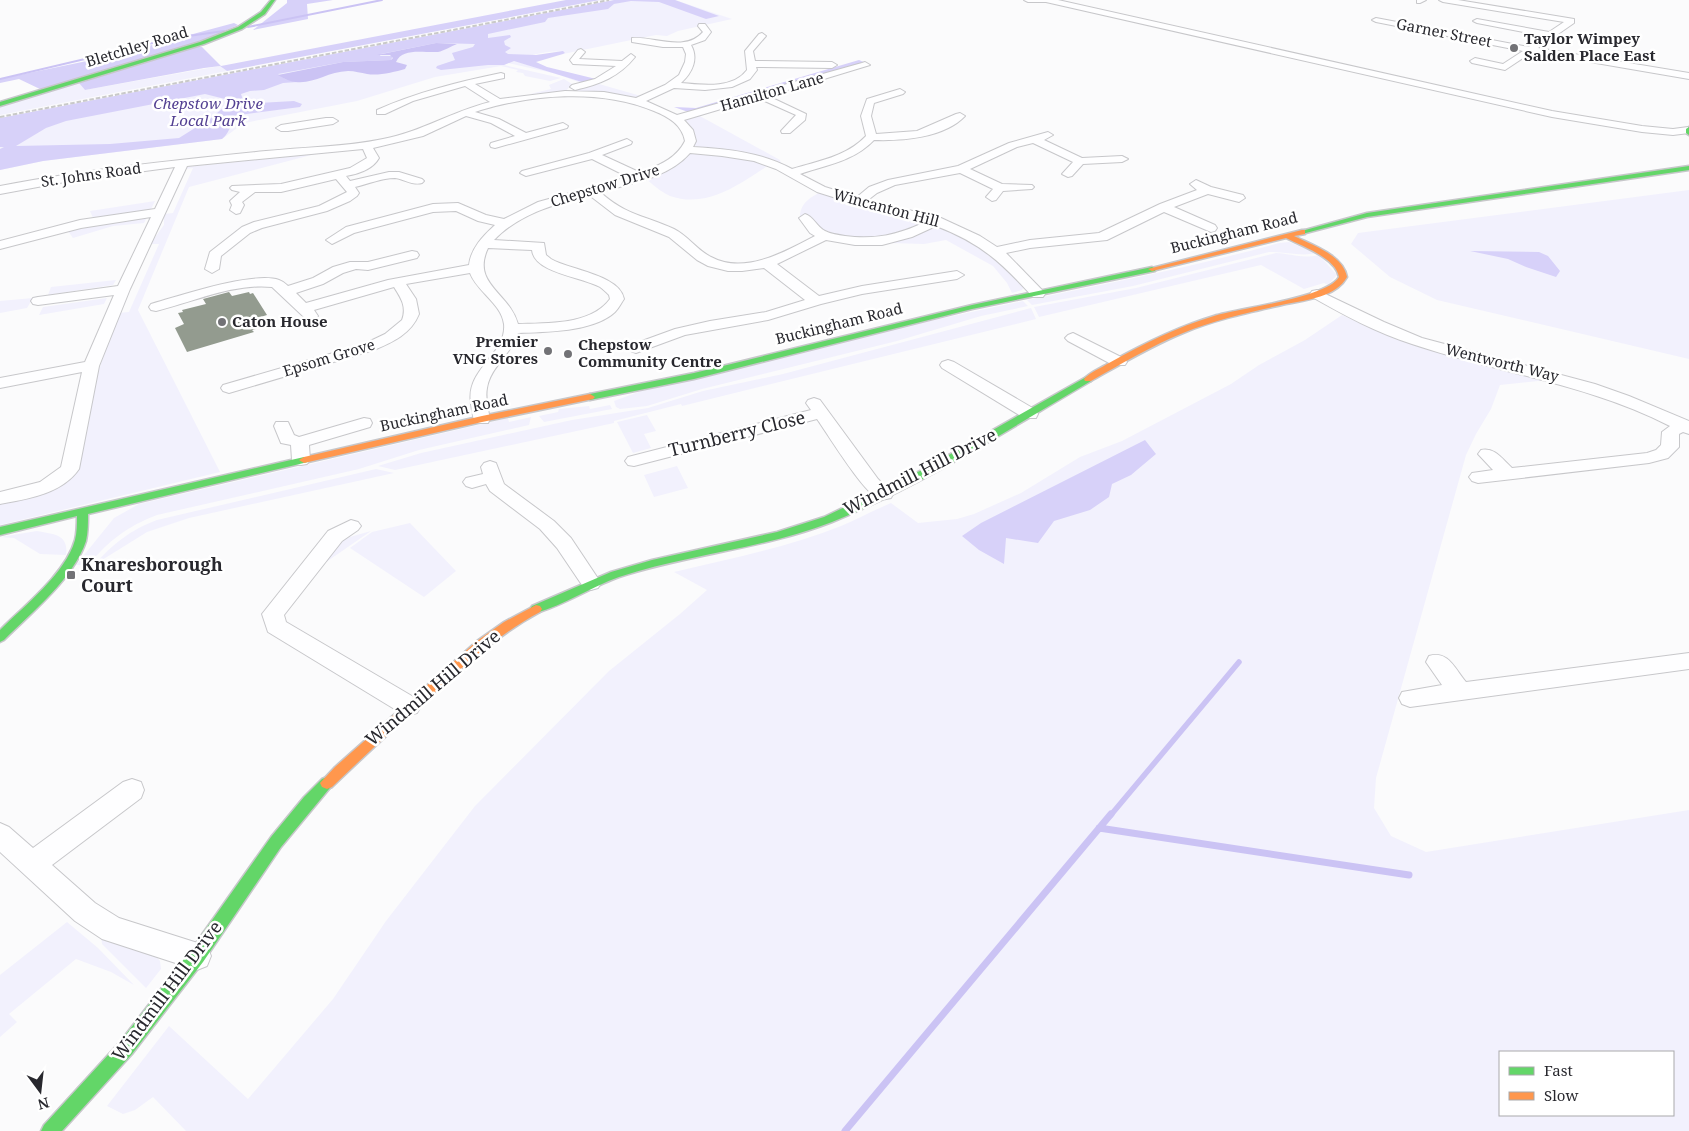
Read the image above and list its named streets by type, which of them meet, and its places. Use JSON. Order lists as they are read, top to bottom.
{
  "streets": {
    "street": [
      "Garner Street",
      "Bletchley Road",
      "Hamilton Lane",
      "St. Johns Road",
      "Chepstow Drive",
      "Wincanton Hill",
      "Buckingham Road",
      "Epsom Grove",
      "Wentworth Way",
      "Turnberry Close",
      "Windmill Hill Drive"
    ]
  },
  "crossings": [
    ["Chepstow Drive", "Wincanton Hill"],
    ["Wincanton Hill", "Buckingham Road"],
    ["Buckingham Road", "Windmill Hill Drive"],
    ["Wentworth Way", "Windmill Hill Drive"],
    ["Turnberry Close", "Windmill Hill Drive"]
  ],
  "parks": ["Chepstow Drive Local Park"],
  "places": {
    "other": [
      "Taylor Wimpey Salden Place East",
      "Caton House",
      "Premier VNG Stores",
      "Chepstow Community Centre"
    ],
    "transit": ["Knaresborough Court"]
  },
  "legend": ["Fast", "Slow"],
  "north": "bottom"
}
